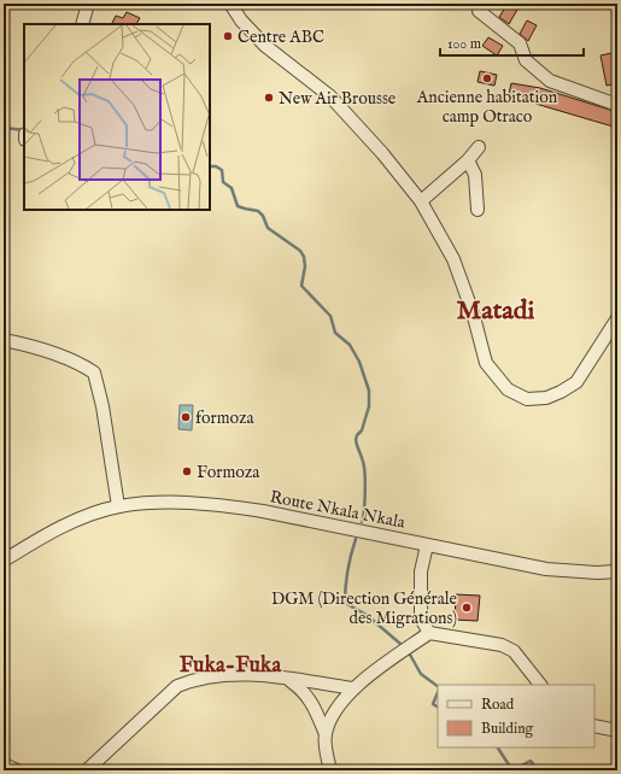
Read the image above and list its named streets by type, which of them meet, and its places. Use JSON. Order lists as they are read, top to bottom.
{
  "streets": {
    "street": ["Route Nkala Nkala"]
  },
  "districts": ["Matadi", "Fuka-Fuka"],
  "places": [
    "Centre ABC",
    "Ancienne habitation camp Otraco",
    "New Air Brousse",
    "formoza",
    "Formoza",
    "DGM (Direction Générale des Migrations)"
  ],
  "legend": ["Road", "Building"],
  "scale_bar": "100 m"
}
